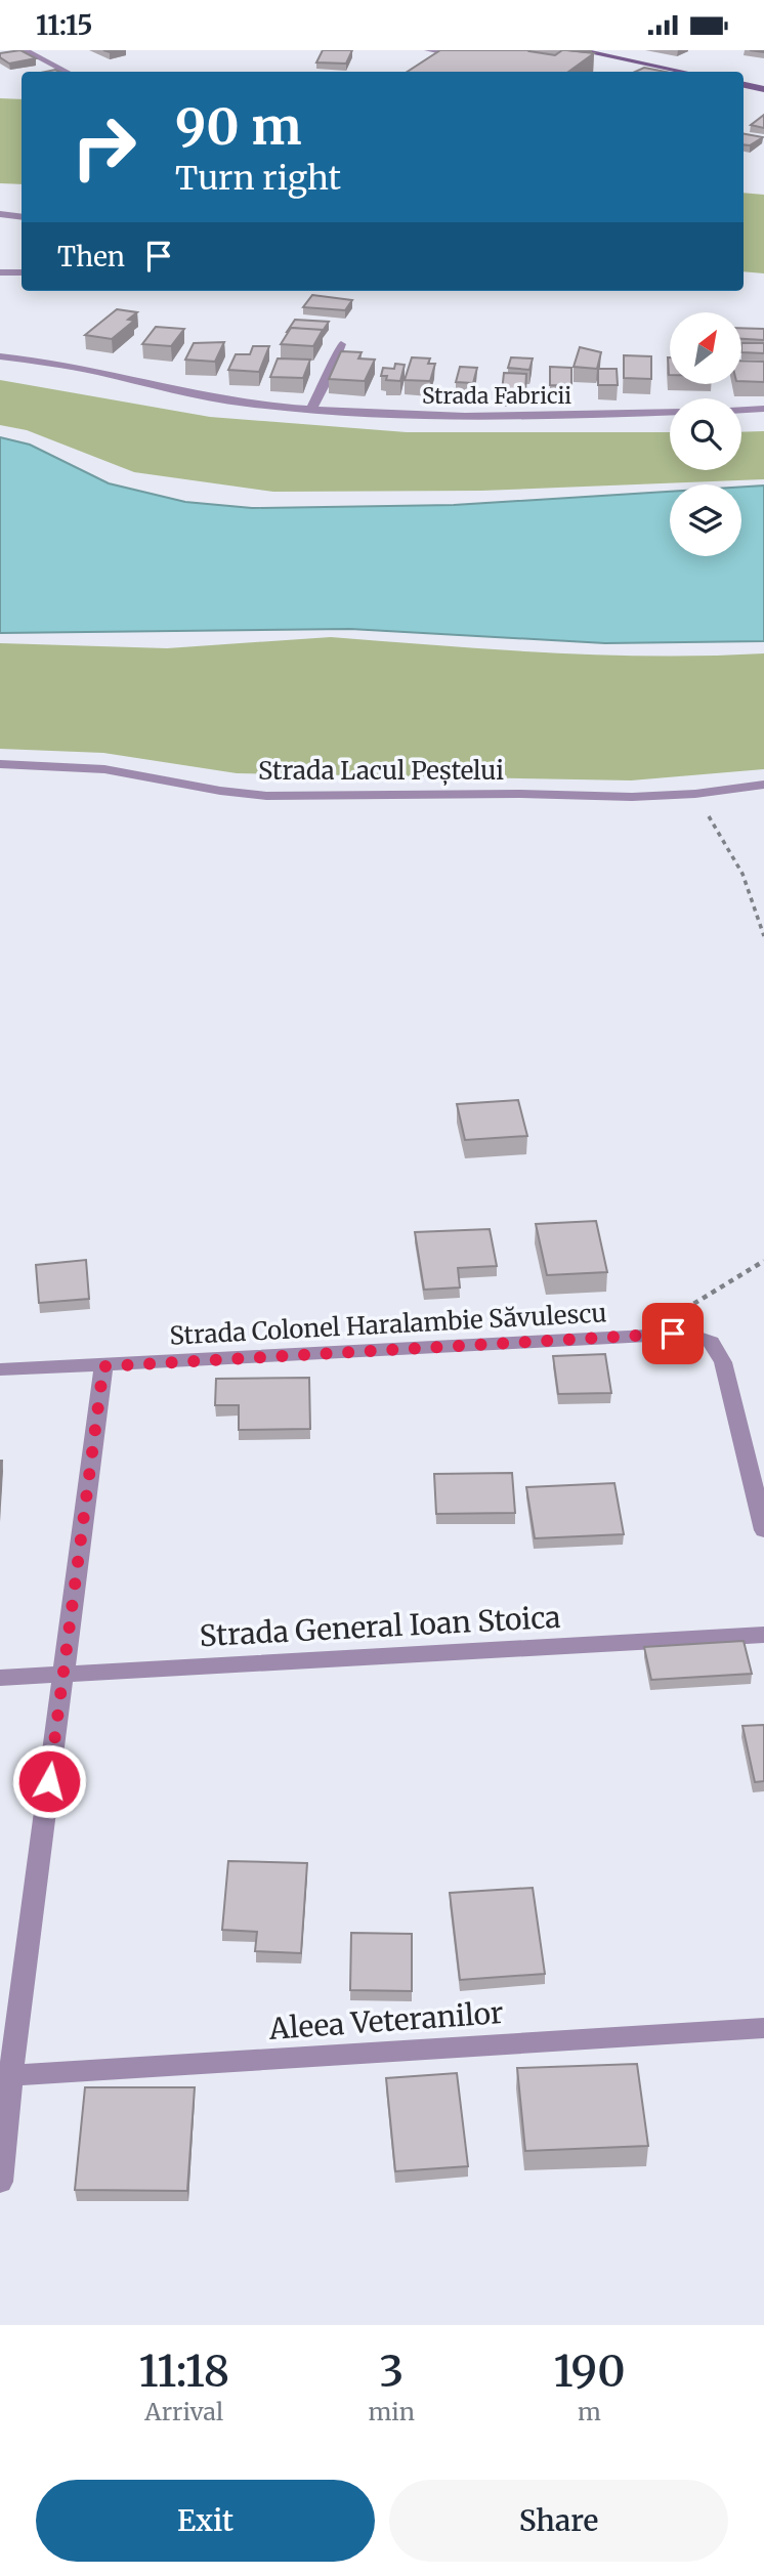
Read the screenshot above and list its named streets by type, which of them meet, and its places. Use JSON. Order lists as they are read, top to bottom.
{
  "streets": {
    "street": [
      "Strada Fabricii",
      "Strada Lacul Peștelui",
      "Strada Colonel Haralambie Săvulescu",
      "Strada General Ioan Stoica",
      "Aleea Veteranilor"
    ]
  },
  "north": "top right",
  "page": {
    "status": "11:15",
    "turn": ["90 m", "Turn right"],
    "then": "Then",
    "eta": [
      "11:18",
      "Arrival",
      "3",
      "min",
      "190",
      "m"
    ],
    "buttons": ["Exit", "Share"]
  }
}
